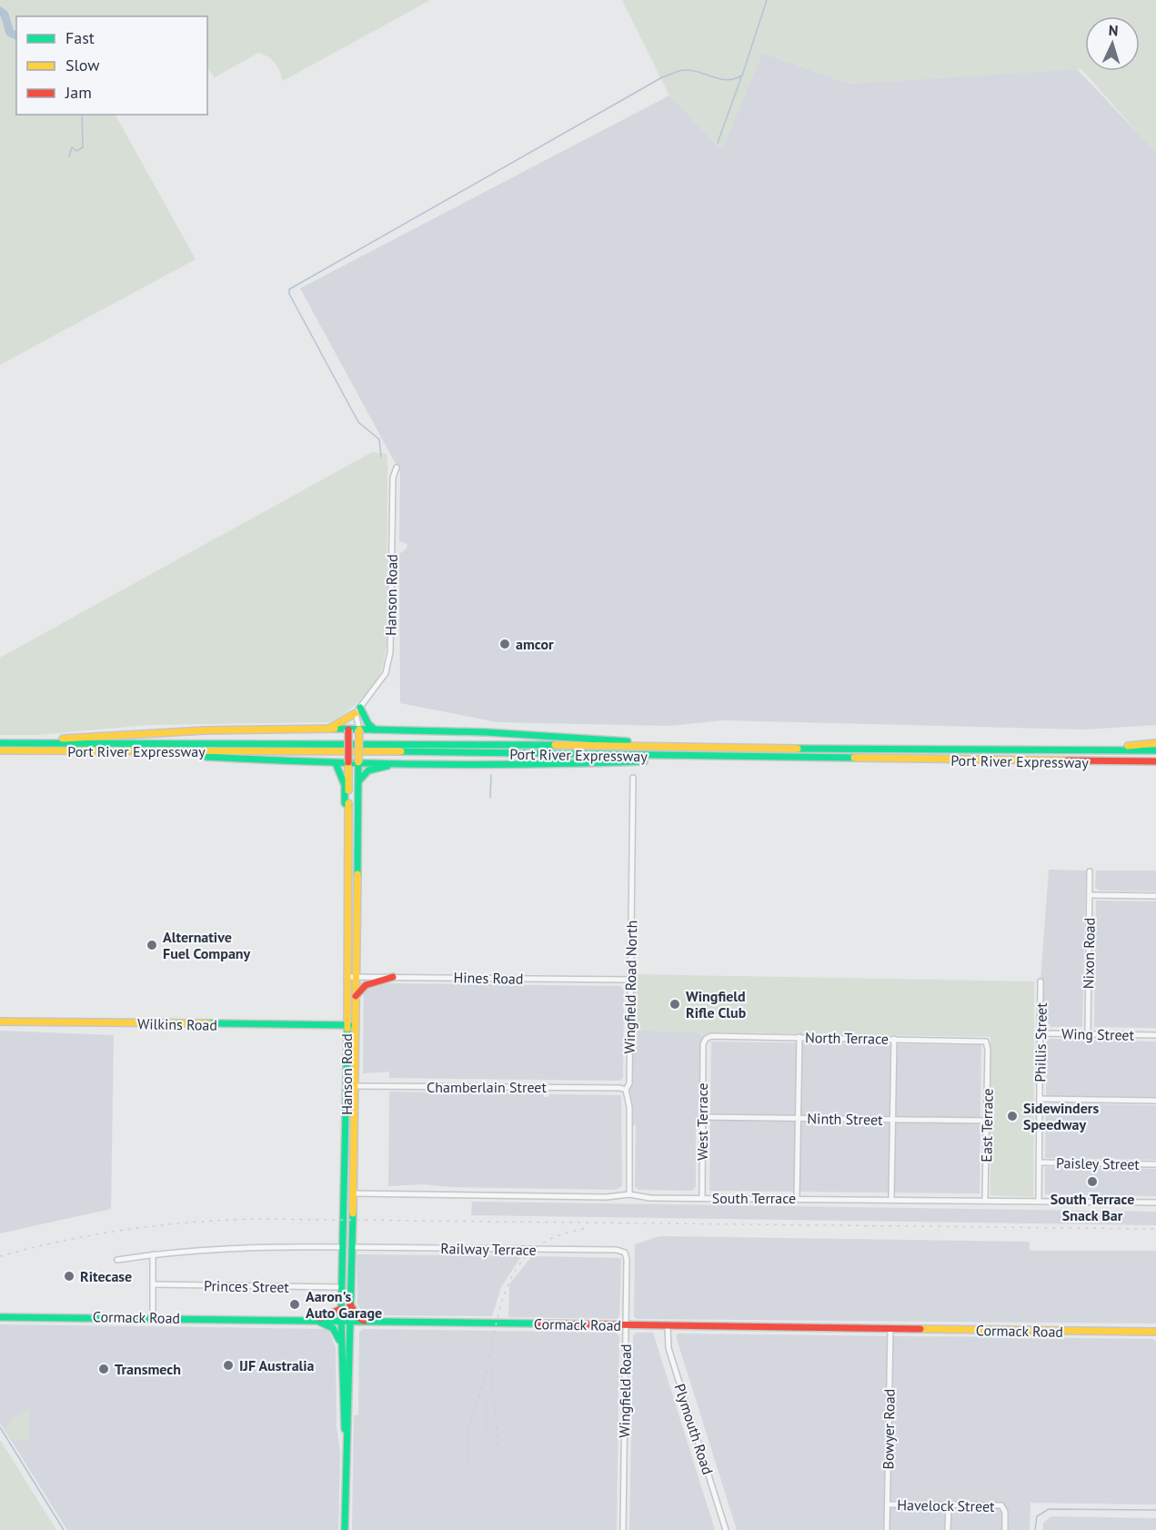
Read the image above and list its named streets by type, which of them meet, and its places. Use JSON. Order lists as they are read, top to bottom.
{
  "streets": {
    "main road": [
      "Hanson Road",
      "Port River Expressway",
      "Wilkins Road",
      "Cormack Road"
    ],
    "street": [
      "Nixon Road",
      "Hines Road",
      "Wingfield Road North",
      "Wing Street",
      "North Terrace",
      "Phillis Street",
      "Chamberlain Street",
      "Ninth Street",
      "West Terrace",
      "East Terrace",
      "Paisley Street",
      "South Terrace",
      "Railway Terrace",
      "Princes Street",
      "Wingfield Road",
      "Plymouth Road",
      "Bowyer Road",
      "Havelock Street"
    ]
  },
  "crossings": [
    ["Hanson Road", "Hines Road"],
    ["Hanson Road", "Wilkins Road"],
    ["Hanson Road", "Chamberlain Street"],
    ["Hanson Road", "South Terrace"],
    ["Hanson Road", "Railway Terrace"],
    ["Hanson Road", "Princes Street"],
    ["Hanson Road", "Cormack Road"],
    ["Nixon Road", "Wing Street"],
    ["Hines Road", "Wingfield Road North"],
    ["Wingfield Road North", "Chamberlain Street"],
    ["Wingfield Road North", "South Terrace"],
    ["Wing Street", "Phillis Street"],
    ["North Terrace", "West Terrace"],
    ["North Terrace", "East Terrace"],
    ["Phillis Street", "Paisley Street"],
    ["Phillis Street", "South Terrace"],
    ["Ninth Street", "West Terrace"],
    ["Ninth Street", "East Terrace"],
    ["West Terrace", "South Terrace"],
    ["East Terrace", "South Terrace"],
    ["Railway Terrace", "Wingfield Road"],
    ["Cormack Road", "Wingfield Road"],
    ["Cormack Road", "Plymouth Road"],
    ["Cormack Road", "Bowyer Road"],
    ["Bowyer Road", "Havelock Street"]
  ],
  "places": [
    "amcor",
    "Alternative Fuel Company",
    "Wingfield Rifle Club",
    "Sidewinders Speedway",
    "South Terrace Snack Bar",
    "Ritecase",
    "Aaron's Auto Garage",
    "IJF Australia",
    "Transmech"
  ],
  "legend": ["Fast", "Slow", "Jam"],
  "north": "top"
}
